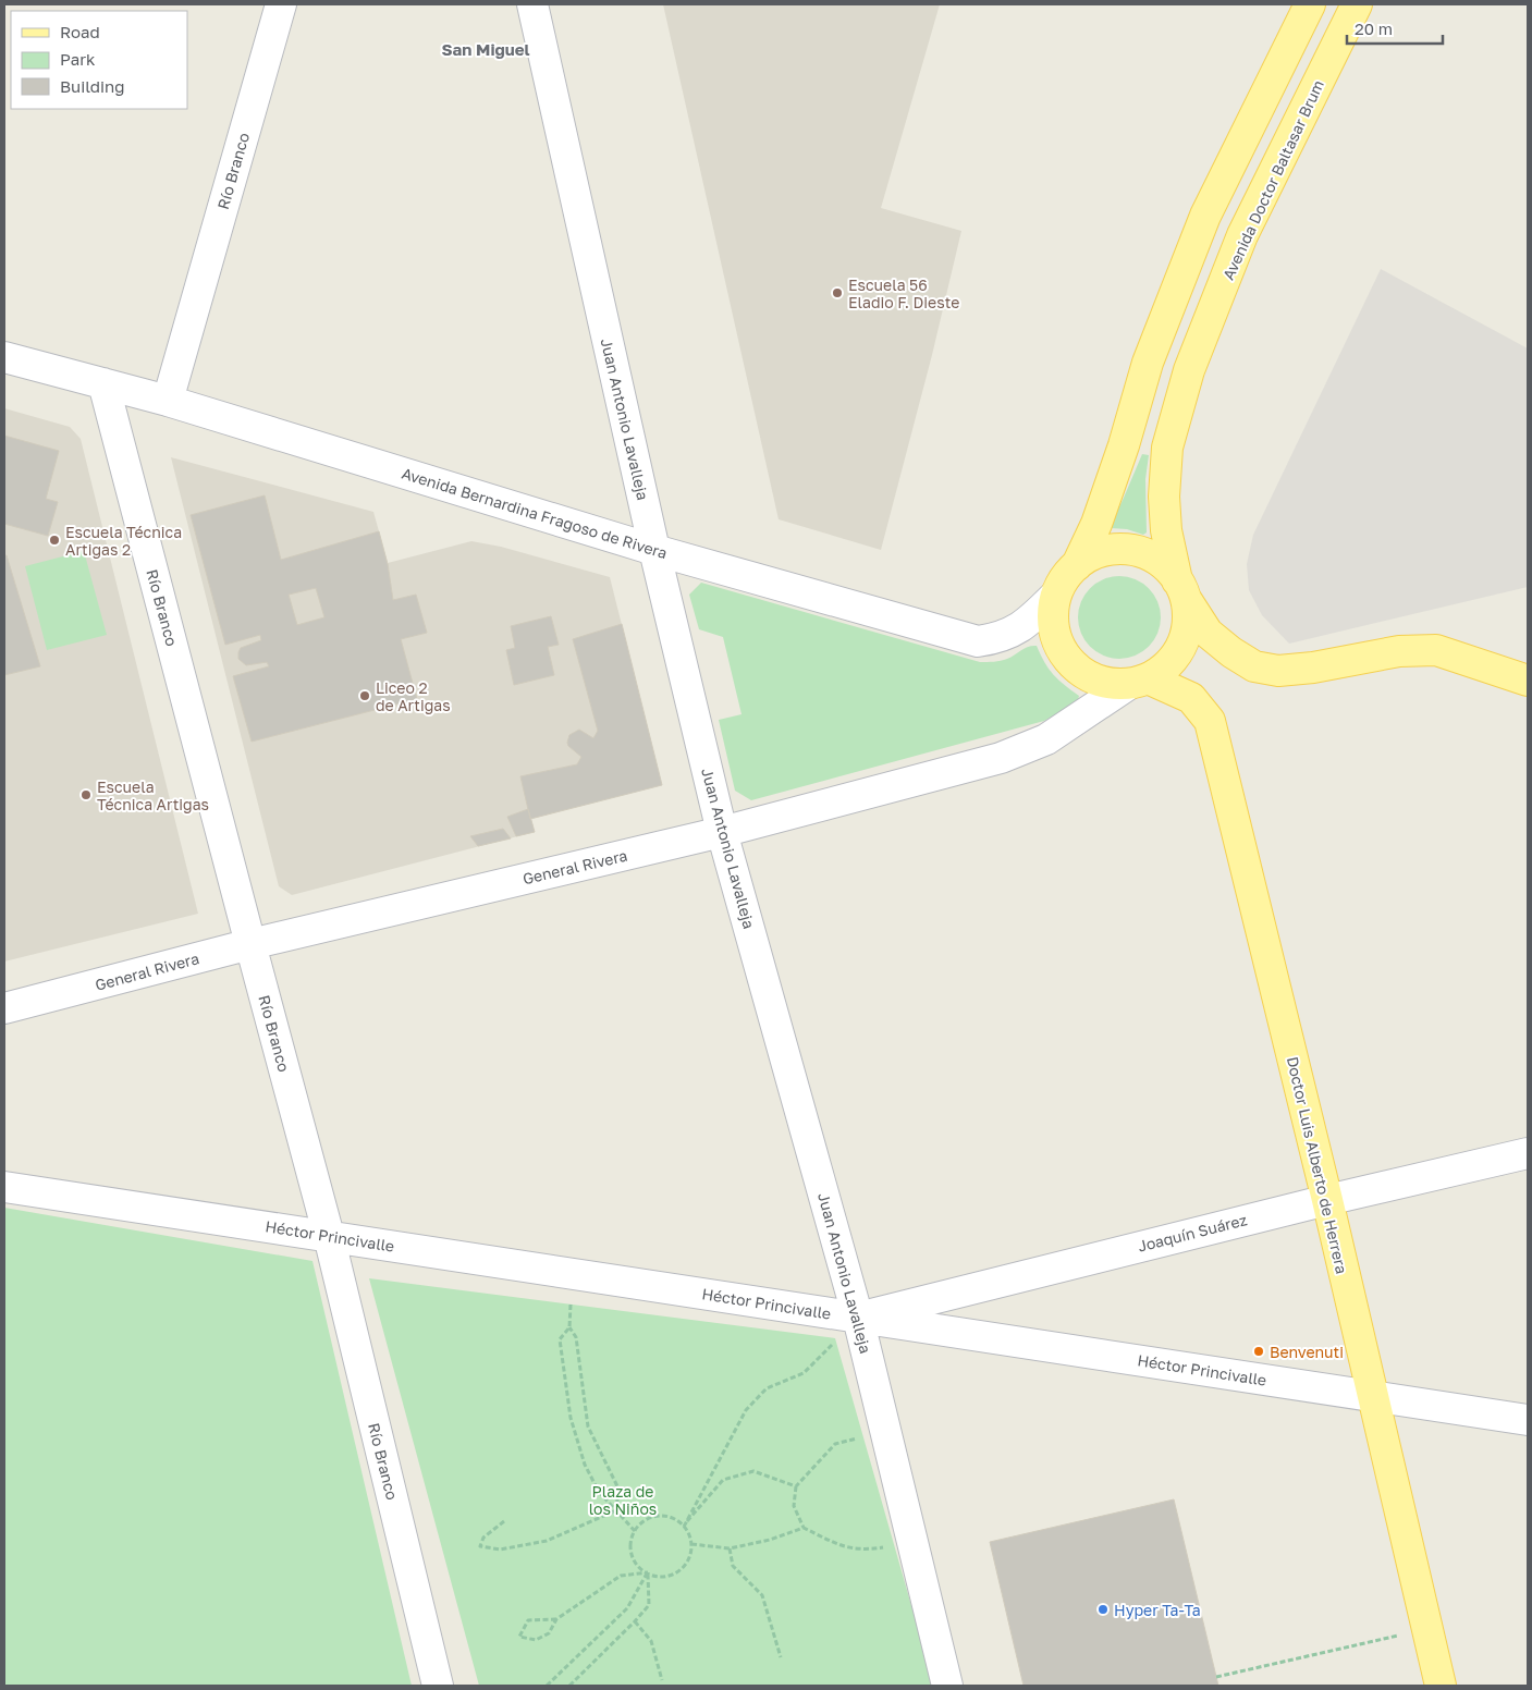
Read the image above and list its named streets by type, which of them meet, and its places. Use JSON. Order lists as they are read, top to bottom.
{
  "streets": {
    "main road": ["Avenida Doctor Baltasar Brum", "Doctor Luis Alberto de Herrera"],
    "street": [
      "Río Branco",
      "Juan Antonio Lavalleja",
      "Avenida Bernardina Fragoso de Rivera",
      "General Rivera",
      "Joaquín Suárez",
      "Héctor Princivalle"
    ]
  },
  "crossings": [
    ["Río Branco", "Avenida Bernardina Fragoso de Rivera"],
    ["Río Branco", "General Rivera"],
    ["Río Branco", "Héctor Princivalle"],
    ["Avenida Doctor Baltasar Brum", "Avenida Bernardina Fragoso de Rivera"],
    ["Avenida Doctor Baltasar Brum", "General Rivera"],
    ["Avenida Doctor Baltasar Brum", "Doctor Luis Alberto de Herrera"],
    ["Juan Antonio Lavalleja", "Avenida Bernardina Fragoso de Rivera"],
    ["Juan Antonio Lavalleja", "General Rivera"],
    ["Juan Antonio Lavalleja", "Joaquín Suárez"],
    ["Juan Antonio Lavalleja", "Héctor Princivalle"],
    ["Avenida Bernardina Fragoso de Rivera", "General Rivera"],
    ["Avenida Bernardina Fragoso de Rivera", "Doctor Luis Alberto de Herrera"],
    ["General Rivera", "Doctor Luis Alberto de Herrera"],
    ["Doctor Luis Alberto de Herrera", "Joaquín Suárez"],
    ["Doctor Luis Alberto de Herrera", "Héctor Princivalle"],
    ["Joaquín Suárez", "Héctor Princivalle"]
  ],
  "districts": ["San Miguel"],
  "parks": ["Plaza de los Niños"],
  "places": [
    "Escuela 56 Eladio F. Dieste",
    "Escuela Técnica Artigas 2",
    "Liceo 2 de Artigas",
    "Escuela Técnica Artigas",
    "Benvenuti",
    "Hyper Ta-Ta"
  ],
  "legend": ["Road", "Park", "Building"],
  "scale_bar": "20 m"
}
